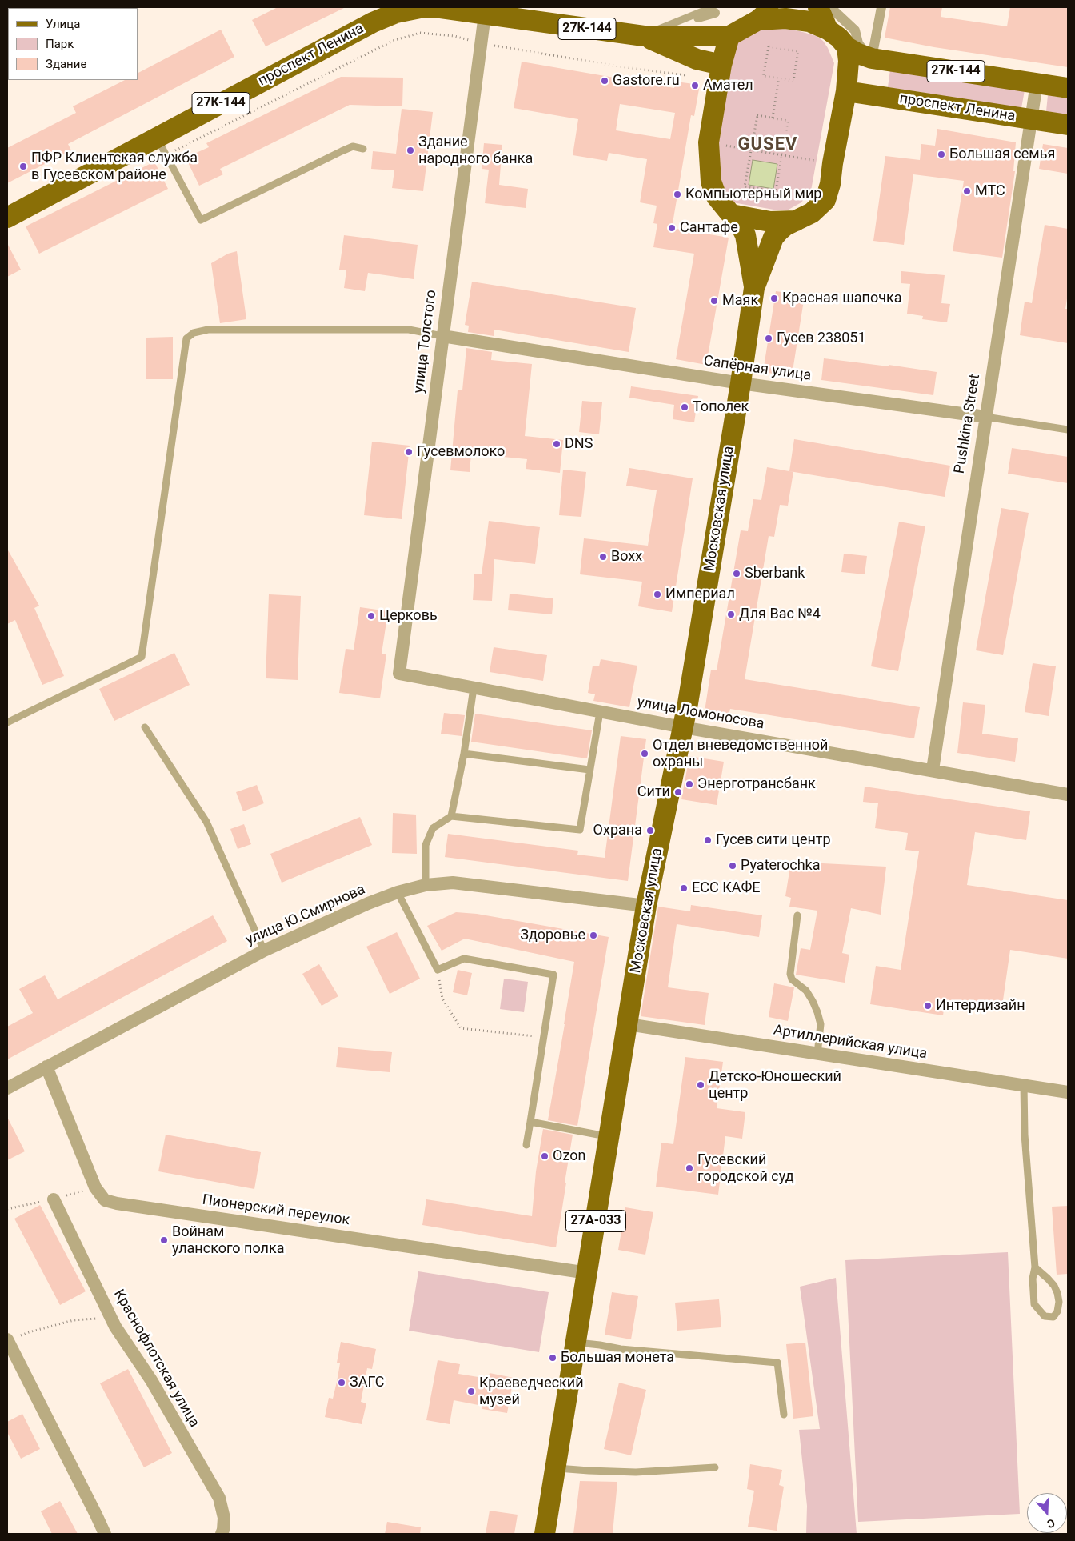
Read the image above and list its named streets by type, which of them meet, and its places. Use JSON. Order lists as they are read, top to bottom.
{
  "streets": {
    "main road": [
      "27К-144",
      "проспект Ленина",
      "Московская улица",
      "27А-033"
    ],
    "street": [
      "улица Толстого",
      "Сапёрная улица",
      "Pushkina Street",
      "улица Ломоносова",
      "улица Ю.Смирнова",
      "Артиллерийская улица",
      "Пионерский переулок",
      "Краснофлотская улица"
    ]
  },
  "crossings": [
    ["27К-144", "Pushkina Street"],
    ["27К-144", "Московская улица"],
    ["проспект Ленина", "улица Толстого"],
    ["проспект Ленина", "Pushkina Street"],
    ["проспект Ленина", "Московская улица"],
    ["улица Толстого", "Сапёрная улица"],
    ["улица Толстого", "улица Ломоносова"],
    ["Сапёрная улица", "Pushkina Street"],
    ["Сапёрная улица", "Московская улица"],
    ["Pushkina Street", "улица Ломоносова"],
    ["Московская улица", "улица Ломоносова"],
    ["Московская улица", "улица Ю.Смирнова"],
    ["Московская улица", "Артиллерийская улица"],
    ["Московская улица", "Пионерский переулок"],
    ["улица Ю.Смирнова", "Пионерский переулок"]
  ],
  "districts": ["GUSEV"],
  "places": [
    "Gastore.ru",
    "Амател",
    "Здание народного банка",
    "Большая семья",
    "ПФР Клиентская служба в Гусевском районе",
    "МТС",
    "Компьютерный мир",
    "Сантафе",
    "Красная шапочка",
    "Маяк",
    "Гусев 238051",
    "Тополек",
    "DNS",
    "Гусевмолоко",
    "Boxx",
    "Sberbank",
    "Империал",
    "Для Вас №4",
    "Церковь",
    "Отдел вневедомственной охраны",
    "Энерготрансбанк",
    "Сити",
    "Охрана",
    "Гусев сити центр",
    "Pyaterochka",
    "ЕСС КАФЕ",
    "Здоровье",
    "Интердизайн",
    "Детско-Юношеский центр",
    "Ozon",
    "Гусевский городской суд",
    "Войнам уланского полка",
    "Большая монета",
    "ЗАГС",
    "Краеведческий музей"
  ],
  "legend": ["Улица", "Парк", "Здание"],
  "north": "bottom"
}
